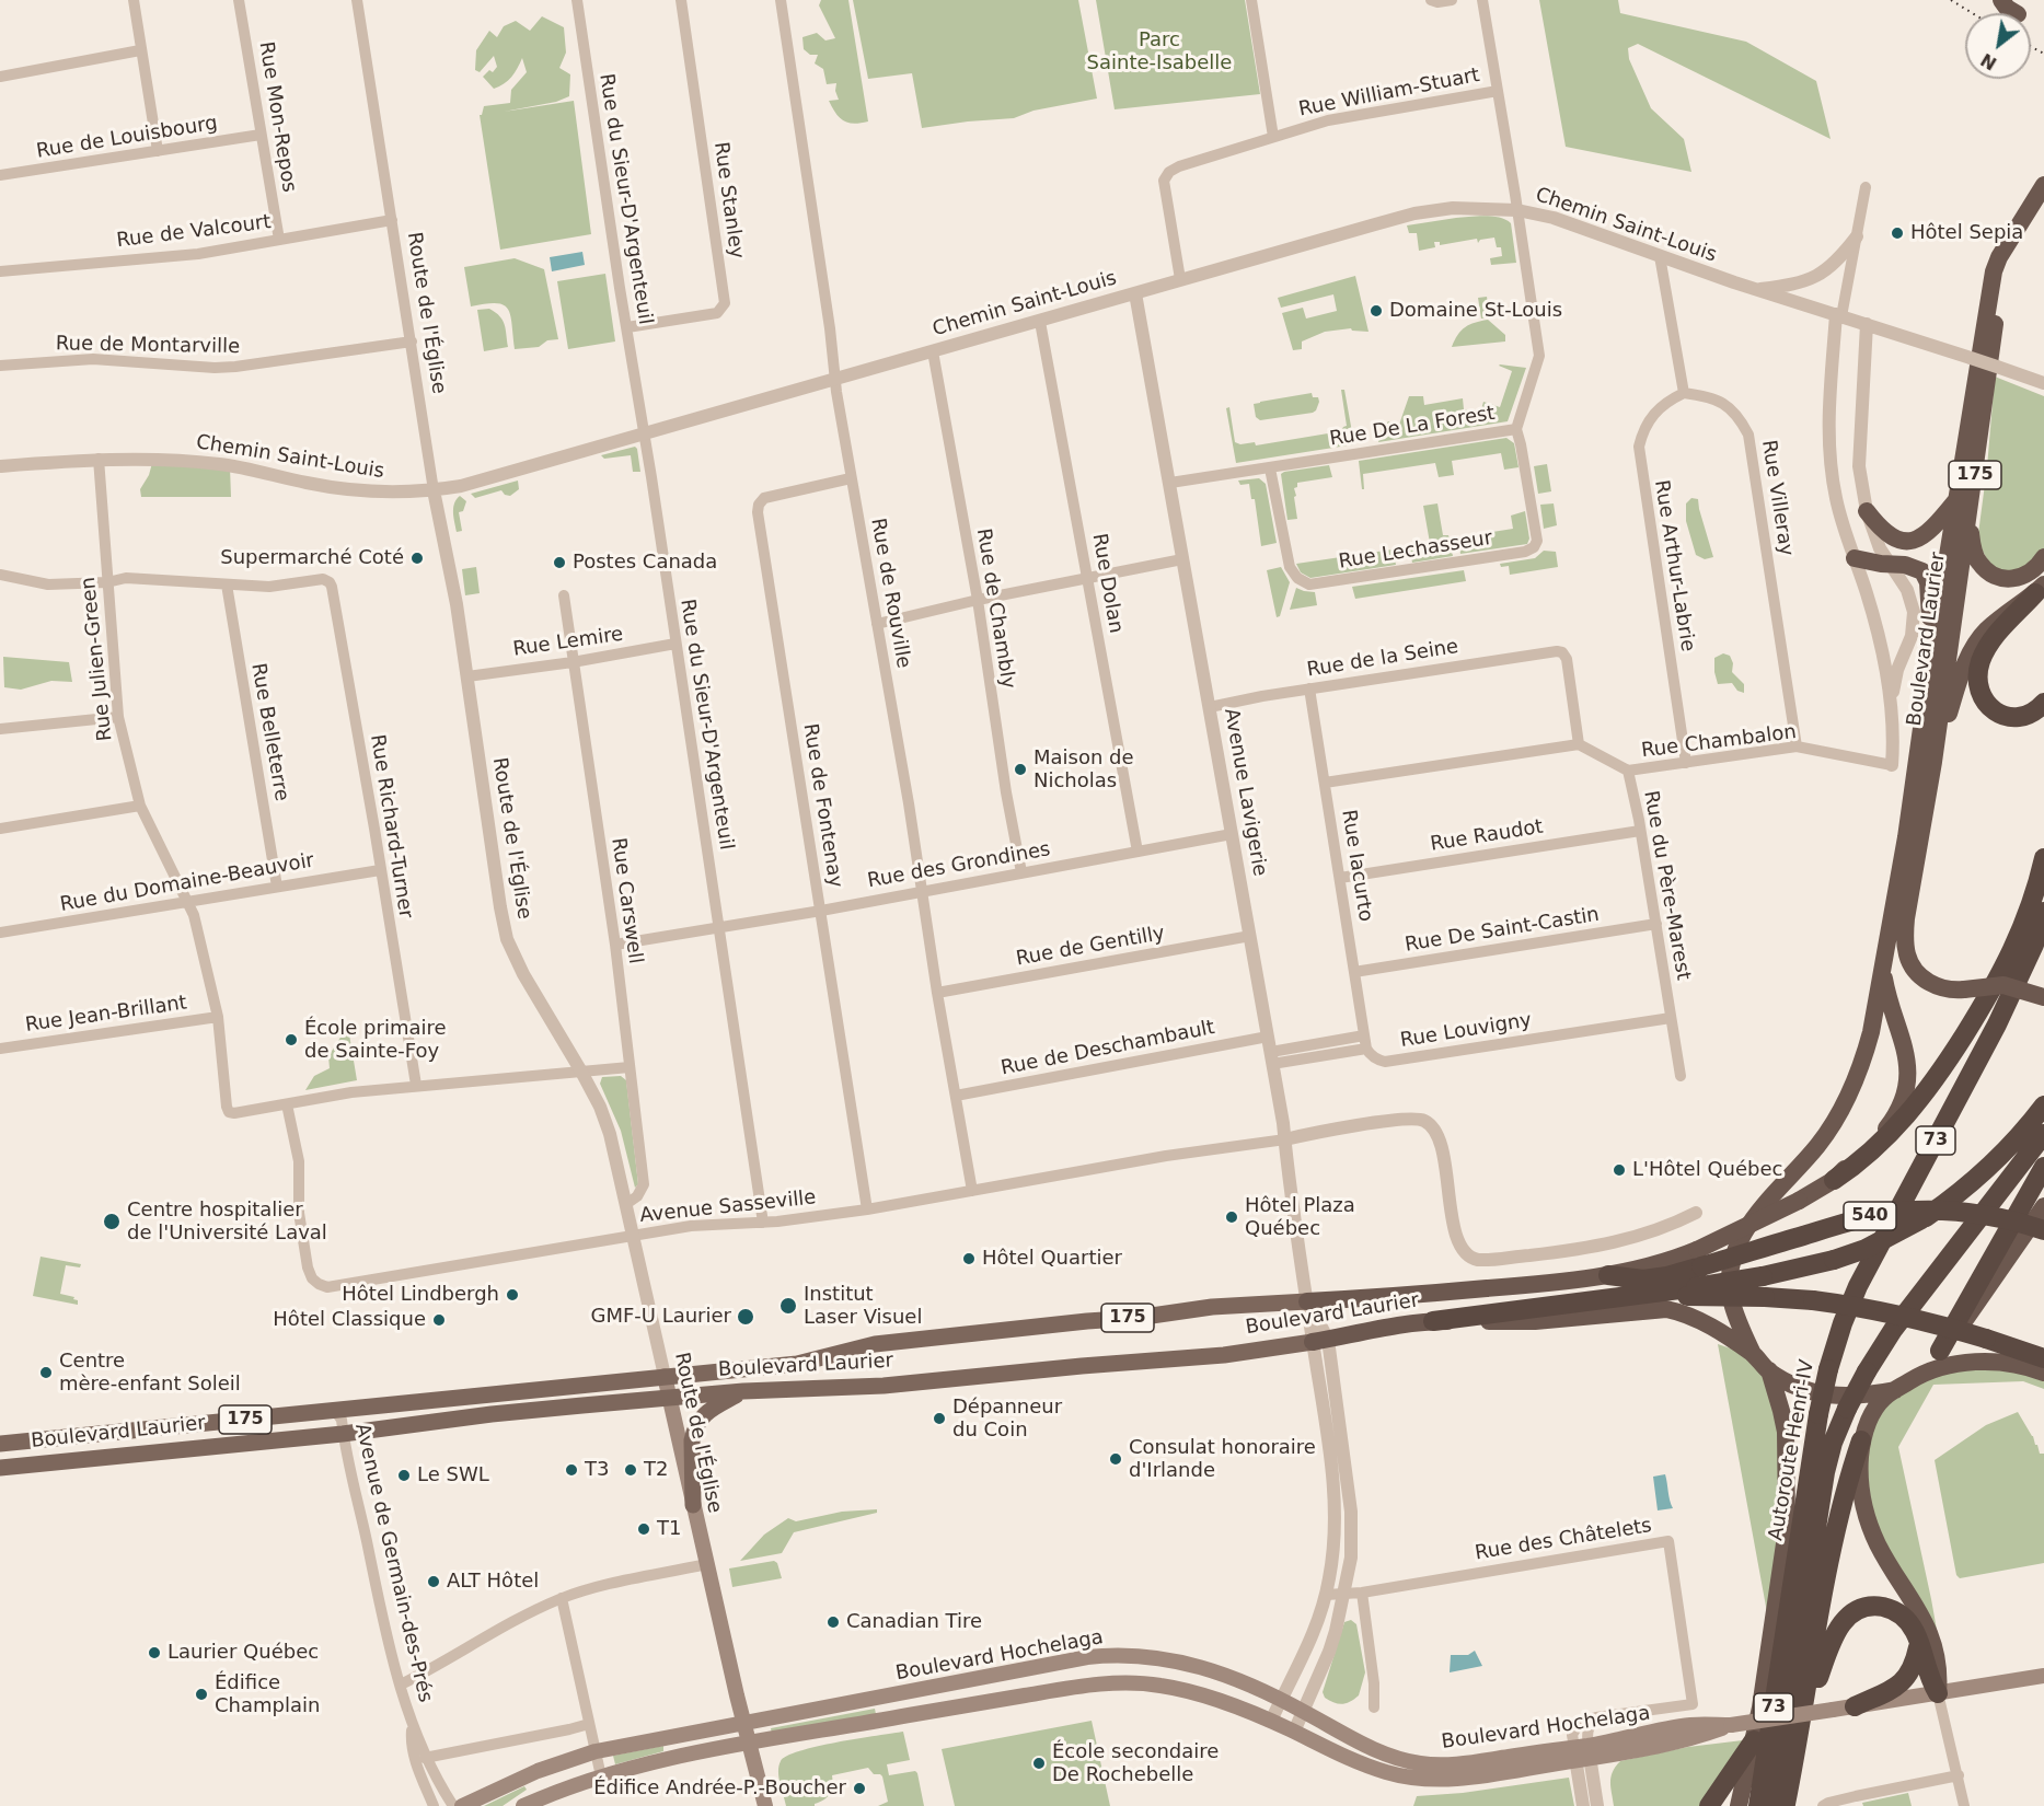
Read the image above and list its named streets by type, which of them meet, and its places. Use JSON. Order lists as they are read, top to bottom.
{
  "streets": {
    "highway": [
      "175",
      "Boulevard Laurier",
      "73",
      "540",
      "Autoroute Henri-IV"
    ],
    "main road": ["Route de l'Église", "Boulevard Hochelaga"],
    "street": [
      "Rue William-Stuart",
      "Rue Mon-Repos",
      "Rue de Louisbourg",
      "Rue du Sieur-D'Argenteuil",
      "Rue Stanley",
      "Chemin Saint-Louis",
      "Rue de Valcourt",
      "Rue de Montarville",
      "Rue De La Forest",
      "Rue Villeray",
      "Rue Lechasseur",
      "Rue Arthur-Labrie",
      "Rue Dolan",
      "Rue de Rouville",
      "Rue de Chambly",
      "Rue Lemire",
      "Rue Julien-Green",
      "Rue de la Seine",
      "Rue Belleterre",
      "Rue Chambalon",
      "Avenue Lavigerie",
      "Rue de Fontenay",
      "Rue Richard-Turner",
      "Rue Raudot",
      "Rue des Grondines",
      "Rue Iacurto",
      "Rue du Domaine-Beauvoir",
      "Rue du Père-Marest",
      "Rue Carswell",
      "Rue De Saint-Castin",
      "Rue de Gentilly",
      "Rue Jean-Brillant",
      "Rue Louvigny",
      "Rue de Deschambault",
      "Avenue Sasseville",
      "Rue des Châtelets",
      "Avenue de Germain-des-Prés"
    ]
  },
  "crossings": [
    ["Rue William-Stuart", "Chemin Saint-Louis"],
    ["Rue William-Stuart", "Rue De La Forest"],
    ["Rue Mon-Repos", "Rue de Louisbourg"],
    ["Rue Mon-Repos", "Rue de Valcourt"],
    ["Rue du Sieur-D'Argenteuil", "Rue Stanley"],
    ["Rue du Sieur-D'Argenteuil", "Chemin Saint-Louis"],
    ["Rue du Sieur-D'Argenteuil", "Rue Lemire"],
    ["Rue du Sieur-D'Argenteuil", "Rue des Grondines"],
    ["Rue du Sieur-D'Argenteuil", "Avenue Sasseville"],
    ["Chemin Saint-Louis", "Route de l'Église"],
    ["Chemin Saint-Louis", "Rue De La Forest"],
    ["Chemin Saint-Louis", "Rue Dolan"],
    ["Chemin Saint-Louis", "Rue de Rouville"],
    ["Chemin Saint-Louis", "Rue de Chambly"],
    ["Chemin Saint-Louis", "Rue Julien-Green"],
    ["Chemin Saint-Louis", "Avenue Lavigerie"],
    ["Rue de Valcourt", "Route de l'Église"],
    ["Route de l'Église", "Rue de Montarville"],
    ["Route de l'Église", "Boulevard Laurier"],
    ["Route de l'Église", "Rue Lemire"],
    ["Route de l'Église", "Rue Carswell"],
    ["Route de l'Église", "Avenue Sasseville"],
    ["Route de l'Église", "Boulevard Hochelaga"],
    ["Rue De La Forest", "Rue Lechasseur"],
    ["Rue De La Forest", "Avenue Lavigerie"],
    ["Rue Villeray", "Rue Arthur-Labrie"],
    ["Rue Villeray", "Rue Chambalon"],
    ["Rue Arthur-Labrie", "Rue Chambalon"],
    ["Rue Dolan", "Rue des Grondines"],
    ["Rue de Rouville", "Rue de Fontenay"],
    ["Rue de Rouville", "Rue des Grondines"],
    ["Rue de Rouville", "Rue de Gentilly"],
    ["Rue de Rouville", "Rue de Deschambault"],
    ["Rue de Rouville", "Avenue Sasseville"],
    ["Rue de Chambly", "Rue des Grondines"],
    ["Boulevard Laurier", "Avenue Lavigerie"],
    ["Boulevard Laurier", "540"],
    ["Boulevard Laurier", "Avenue de Germain-des-Prés"],
    ["Rue Lemire", "Rue Carswell"],
    ["Rue Julien-Green", "Rue du Domaine-Beauvoir"],
    ["Rue Julien-Green", "Rue Jean-Brillant"],
    ["Rue Julien-Green", "Avenue Sasseville"],
    ["Rue de la Seine", "Avenue Lavigerie"],
    ["Rue de la Seine", "Rue Iacurto"],
    ["Rue de la Seine", "Rue du Père-Marest"],
    ["Rue Belleterre", "Rue Richard-Turner"],
    ["Rue Belleterre", "Rue du Domaine-Beauvoir"],
    ["Rue Chambalon", "Rue du Père-Marest"],
    ["Avenue Lavigerie", "Rue des Grondines"],
    ["Avenue Lavigerie", "Rue de Gentilly"],
    ["Avenue Lavigerie", "Rue de Deschambault"],
    ["Avenue Lavigerie", "Avenue Sasseville"],
    ["Avenue Lavigerie", "Rue des Châtelets"],
    ["Avenue Lavigerie", "Boulevard Hochelaga"],
    ["Rue de Fontenay", "Rue des Grondines"],
    ["Rue de Fontenay", "Avenue Sasseville"],
    ["Rue Richard-Turner", "Rue du Domaine-Beauvoir"],
    ["Rue Raudot", "Rue Iacurto"],
    ["Rue Raudot", "Rue du Père-Marest"],
    ["Rue des Grondines", "Rue Carswell"],
    ["Rue Iacurto", "Rue De Saint-Castin"],
    ["Rue Iacurto", "Rue Louvigny"],
    ["Rue du Père-Marest", "Rue De Saint-Castin"],
    ["Rue du Père-Marest", "Rue Louvigny"],
    ["Rue des Châtelets", "Boulevard Hochelaga"]
  ],
  "parks": ["Parc Sainte-Isabelle"],
  "places": [
    "Hôtel Sepia",
    "Domaine St-Louis",
    "Supermarché Coté",
    "Postes Canada",
    "Maison de Nicholas",
    "École primaire de Sainte-Foy",
    "L'Hôtel Québec",
    "Hôtel Plaza Québec",
    "Centre hospitalier de l'Université Laval",
    "Hôtel Quartier",
    "Hôtel Lindbergh",
    "Institut Laser Visuel",
    "GMF-U Laurier",
    "Hôtel Classique",
    "Centre mère-enfant Soleil",
    "Dépanneur du Coin",
    "Consulat honoraire d'Irlande",
    "T3",
    "T2",
    "Le SWL",
    "T1",
    "ALT Hôtel",
    "Canadian Tire",
    "Laurier Québec",
    "Édifice Champlain",
    "École secondaire De Rochebelle",
    "Édifice Andrée-P.-Boucher"
  ],
  "north": "bottom left"
}
